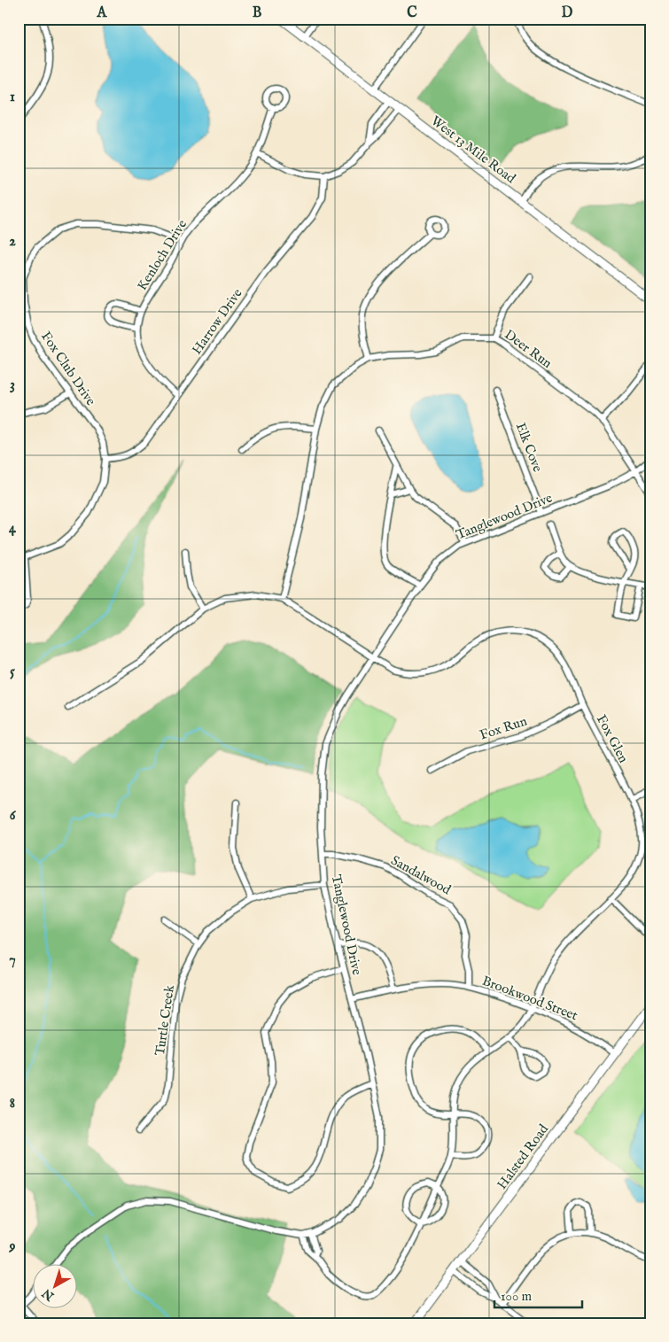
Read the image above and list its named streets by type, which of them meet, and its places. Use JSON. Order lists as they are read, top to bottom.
{
  "streets": {
    "street": [
      "West 13 Mile Road",
      "Kenloch Drive",
      "Harrow Drive",
      "Deer Run",
      "Fox Club Drive",
      "Elk Cove",
      "Tanglewood Drive",
      "Fox Run",
      "Fox Glen",
      "Sandalwood",
      "Brookwood Street",
      "Turtle Creek",
      "Halsted Road"
    ]
  },
  "crossings": [
    ["Kenloch Drive", "Harrow Drive"],
    ["Kenloch Drive", "Fox Club Drive"],
    ["Harrow Drive", "Fox Club Drive"],
    ["Deer Run", "Tanglewood Drive"],
    ["Deer Run", "Fox Glen"],
    ["Elk Cove", "Tanglewood Drive"],
    ["Tanglewood Drive", "Fox Glen"],
    ["Tanglewood Drive", "Sandalwood"],
    ["Tanglewood Drive", "Brookwood Street"],
    ["Tanglewood Drive", "Turtle Creek"],
    ["Fox Run", "Fox Glen"],
    ["Fox Glen", "Brookwood Street"],
    ["Sandalwood", "Brookwood Street"],
    ["Brookwood Street", "Halsted Road"]
  ],
  "scale_bar": "100 m",
  "north": "bottom left",
  "grid": {
    "columns": [
      "A",
      "B",
      "C",
      "D"
    ],
    "rows": [
      "1",
      "2",
      "3",
      "4",
      "5",
      "6",
      "7",
      "8",
      "9"
    ]
  }
}
